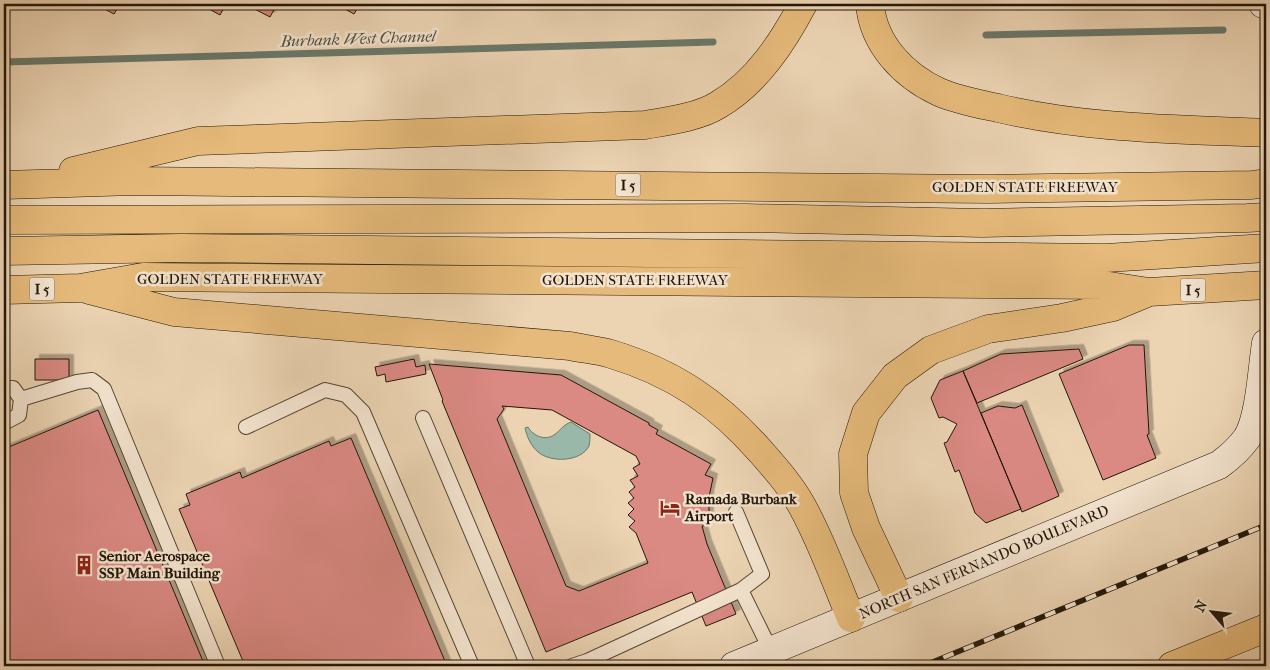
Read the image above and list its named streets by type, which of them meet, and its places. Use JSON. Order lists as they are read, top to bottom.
{
  "streets": {
    "main road": ["I 5", "GOLDEN STATE FREEWAY", "NORTH SAN FERNANDO BOULEVARD"]
  },
  "water": ["Burbank West Channel"],
  "places": {
    "hotel": ["Ramada Burbank Airport"],
    "building": ["Senior Aerospace SSP Main Building"]
  },
  "north": "top left"
}
